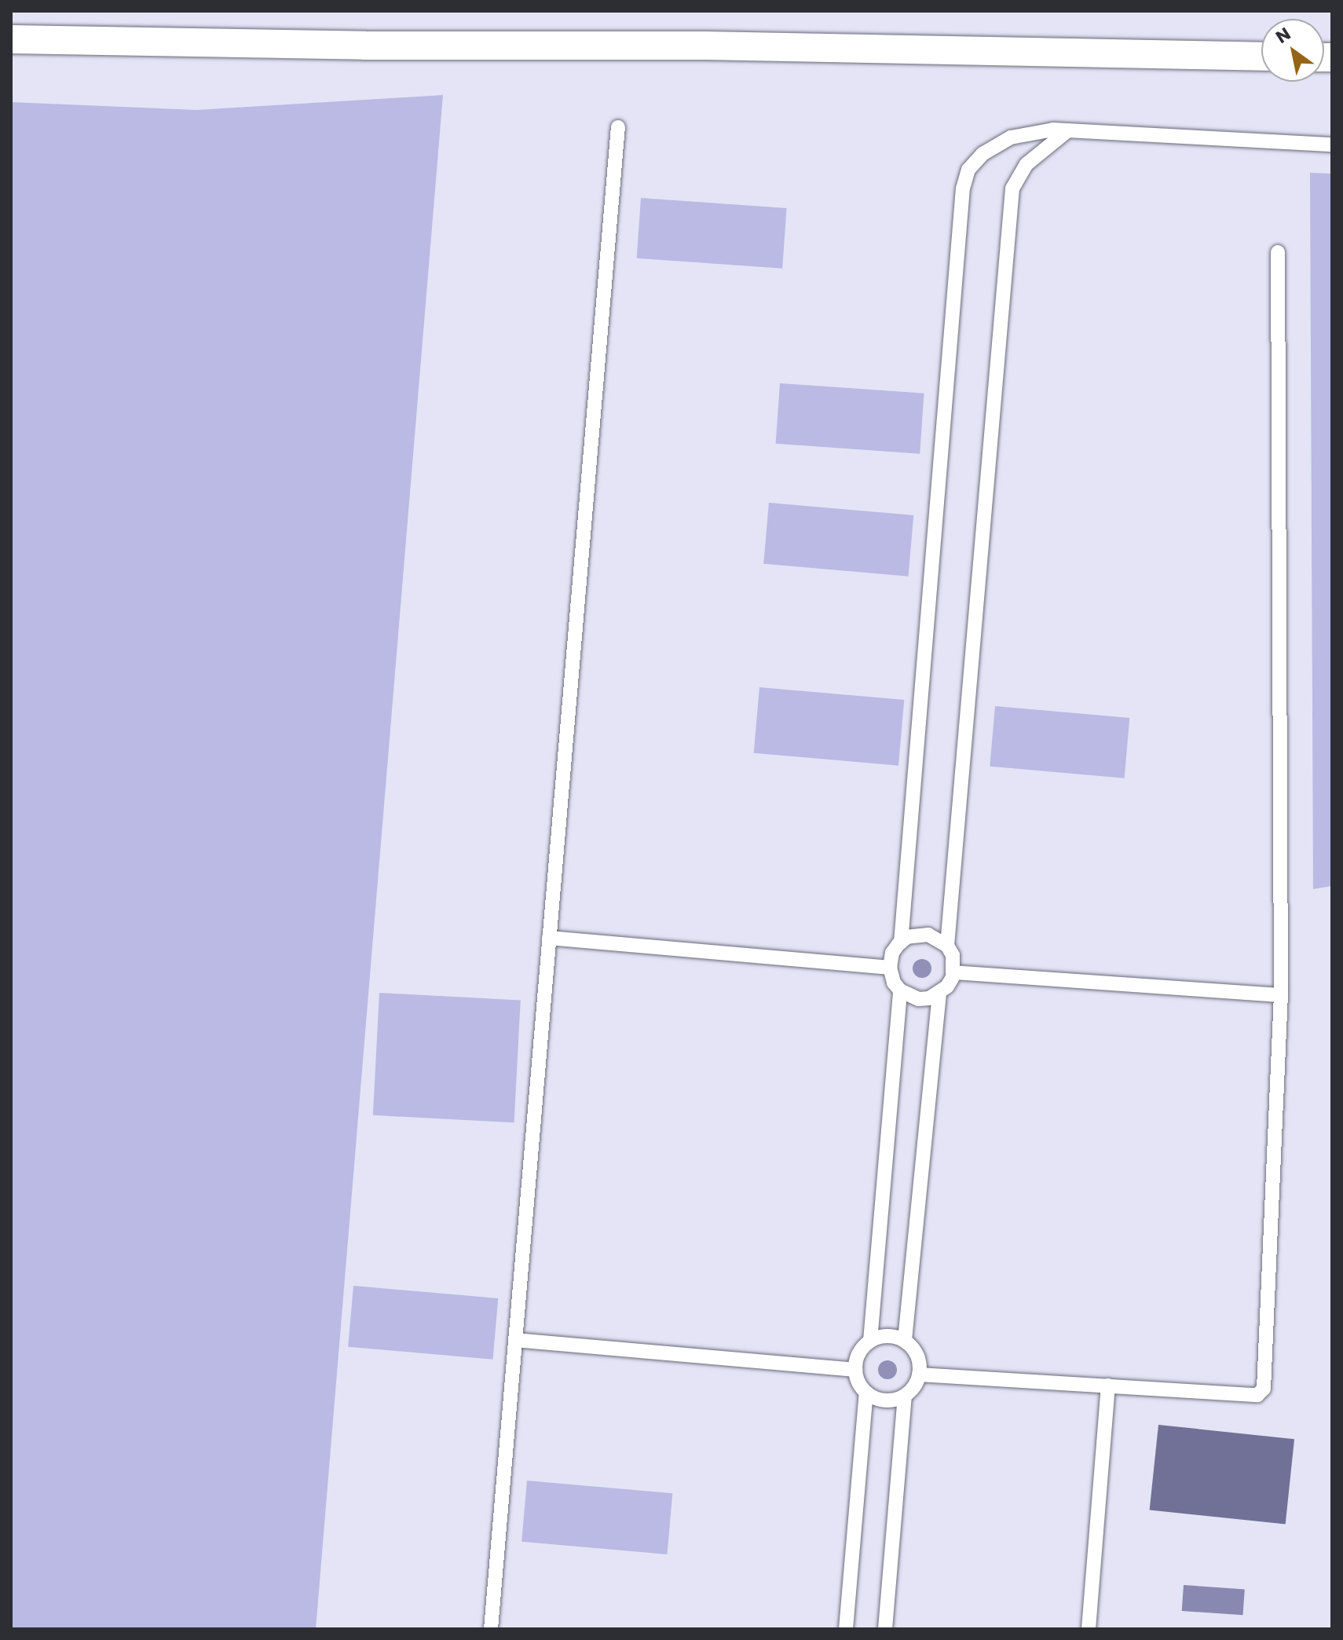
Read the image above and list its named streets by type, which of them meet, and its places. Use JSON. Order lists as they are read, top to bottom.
{
  "north": "top left"
}
